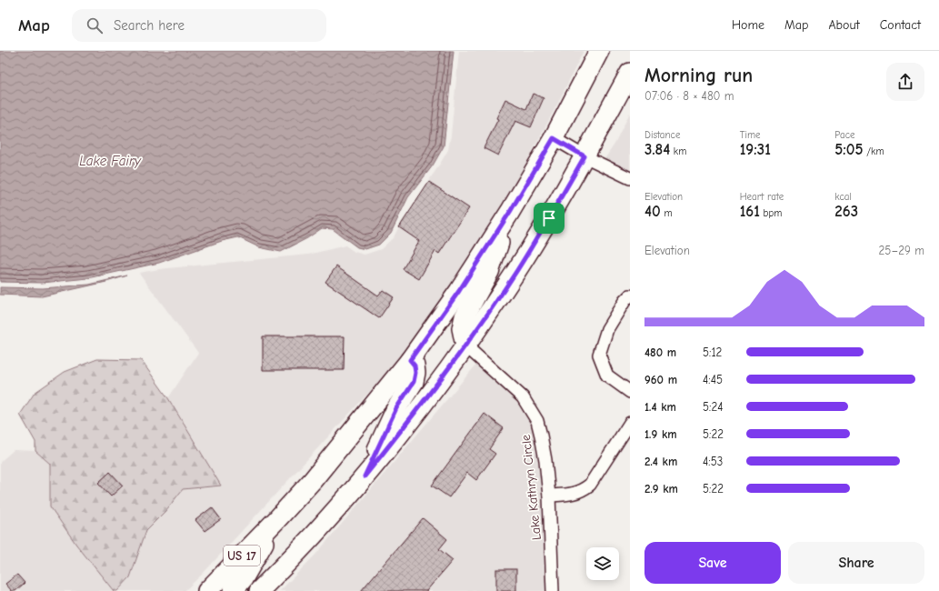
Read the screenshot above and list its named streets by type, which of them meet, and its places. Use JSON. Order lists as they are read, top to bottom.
{
  "streets": {
    "main road": ["US 17"],
    "street": ["Lake Kathryn Circle"]
  },
  "crossings": [
    ["Lake Kathryn Circle", "US 17"]
  ],
  "water": ["Lake Fairy"],
  "page": {
    "header": "Map",
    "search": "Search here",
    "nav": [
      "Home",
      "Map",
      "About",
      "Contact"
    ],
    "heading": ["Morning run", "07:06 · 8 × 480 m"],
    "stats": [
      ["Distance", "3.84 km"],
      ["Time", "19:31"],
      ["Pace", "5:05 /km"],
      ["Elevation", "40 m"],
      ["Heart rate", "161 bpm"],
      ["kcal", "263"]
    ],
    "chart": ["Elevation", "25–29 m"],
    "list": [
      {
        "name": "480 m",
        "note": "5:12"
      },
      {
        "name": "960 m",
        "note": "4:45"
      },
      {
        "name": "1.4 km",
        "note": "5:24"
      },
      {
        "name": "1.9 km",
        "note": "5:22"
      },
      {
        "name": "2.4 km",
        "note": "4:53"
      },
      {
        "name": "2.9 km",
        "note": "5:22"
      }
    ],
    "buttons": ["Save", "Share"]
  }
}
